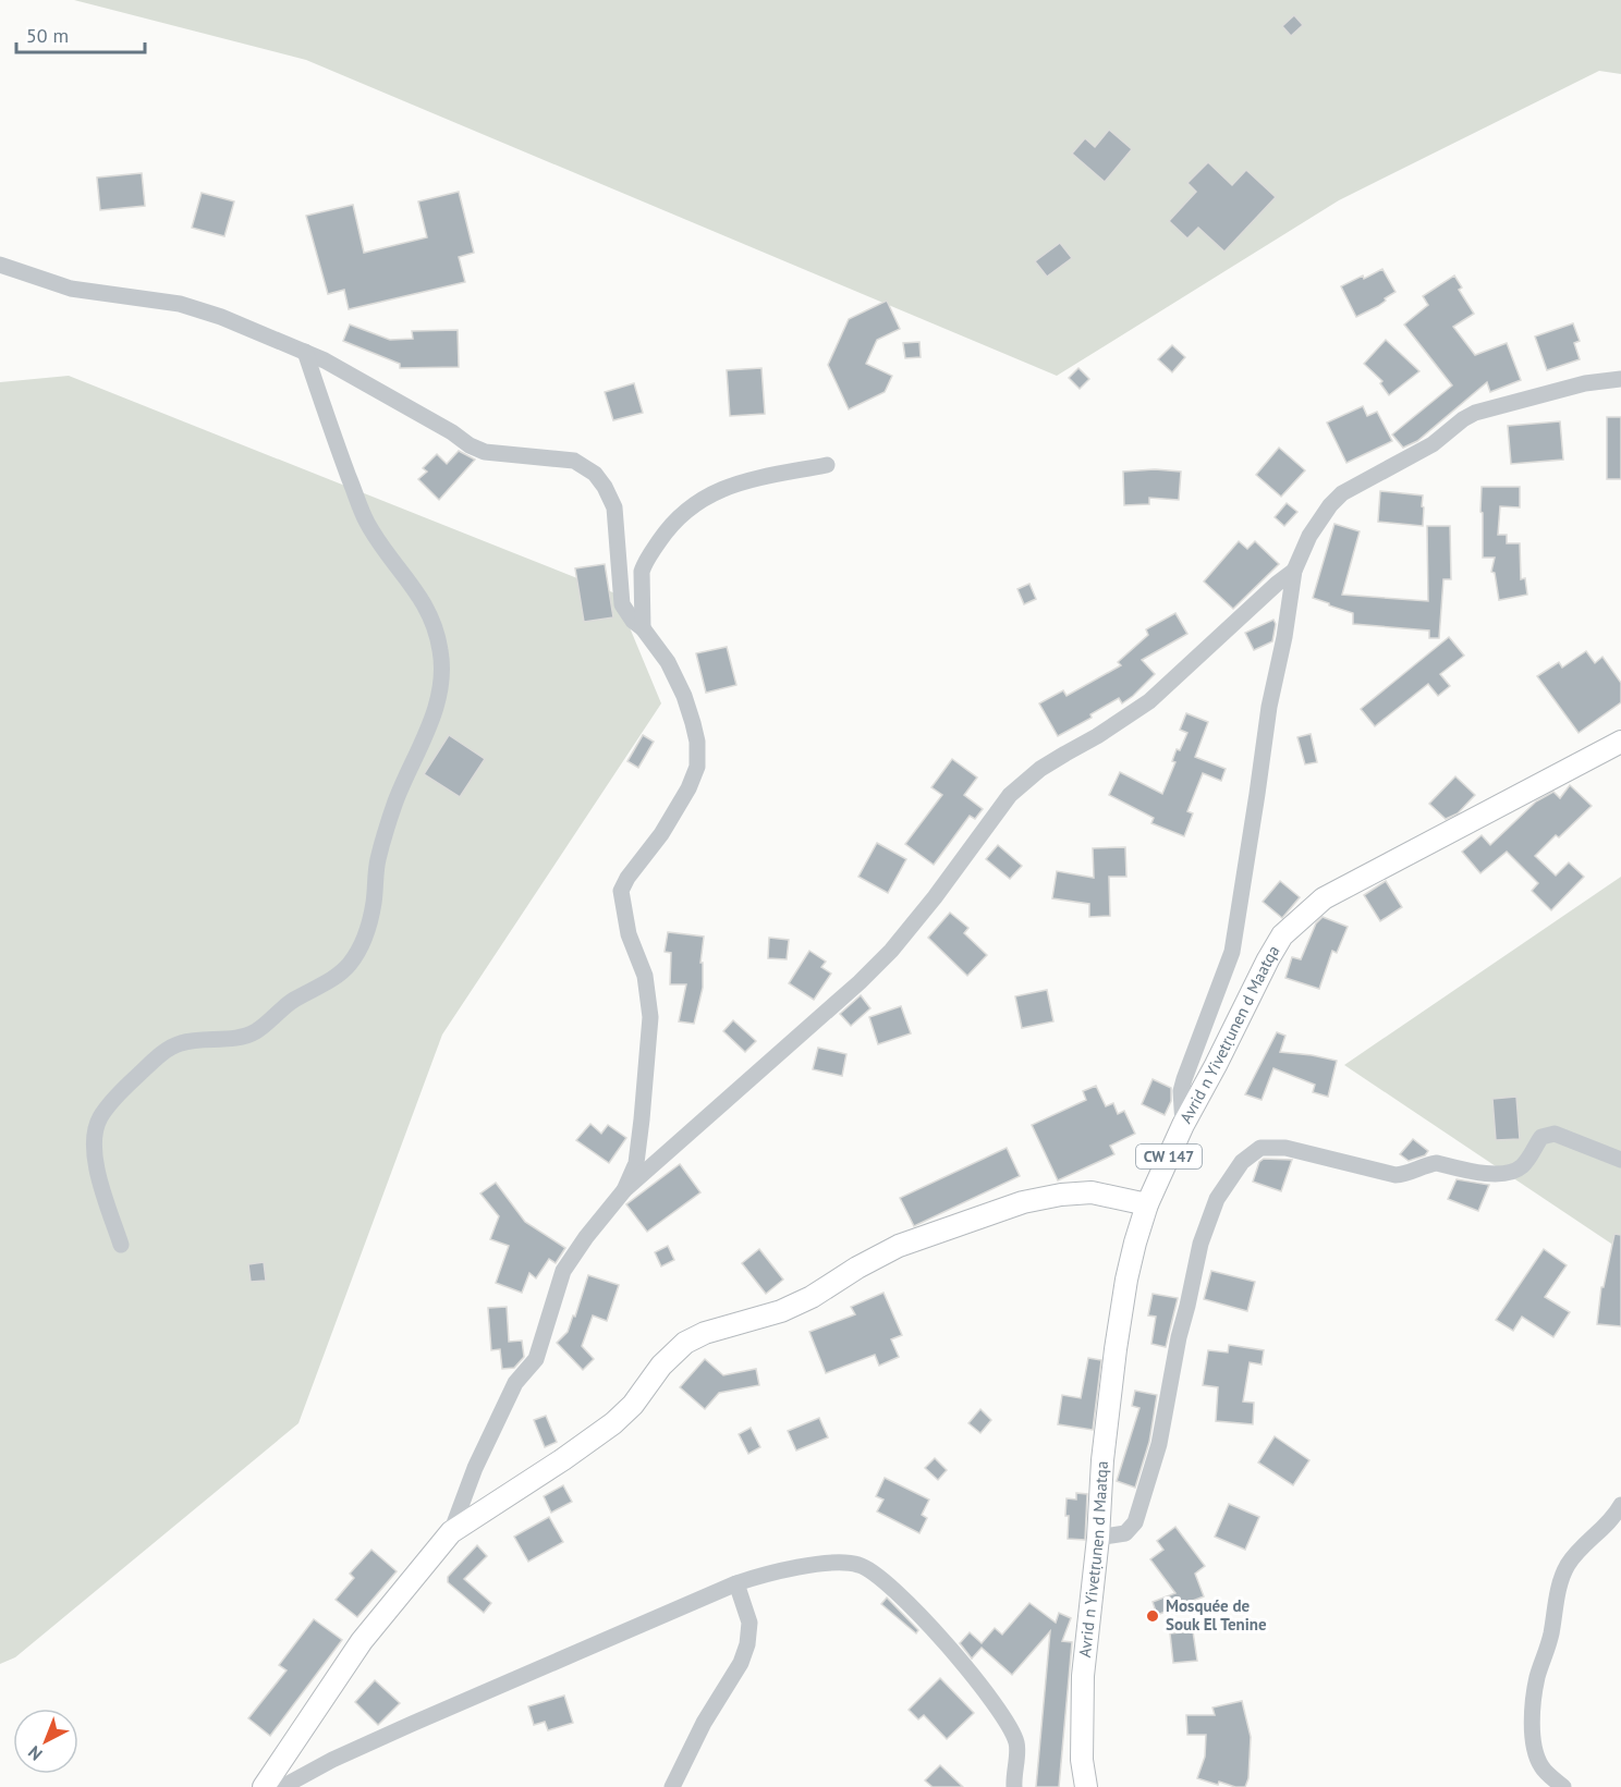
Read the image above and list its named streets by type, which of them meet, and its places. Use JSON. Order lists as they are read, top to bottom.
{
  "streets": {
    "main road": ["Avrid n Yivetṛunen d Maatqa", "CW 147"]
  },
  "places": ["Mosquée de Souk El Tenine"],
  "scale_bar": "50 m",
  "north": "bottom left"
}
